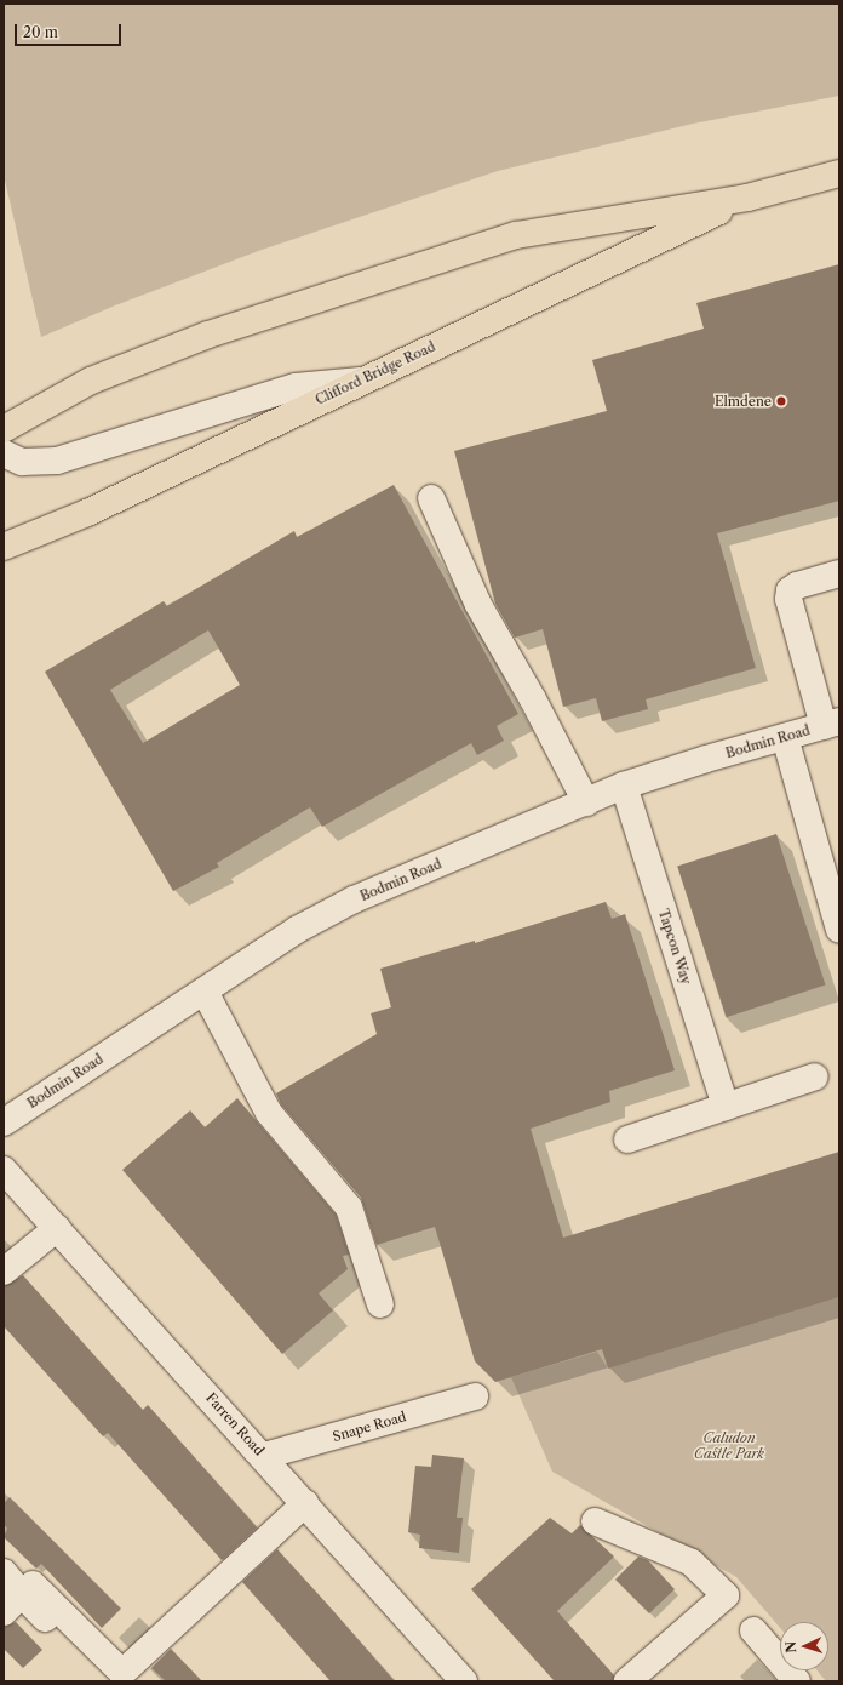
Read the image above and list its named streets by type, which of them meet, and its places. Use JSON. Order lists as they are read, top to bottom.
{
  "streets": {
    "main road": ["Clifford Bridge Road"],
    "street": [
      "Bodmin Road",
      "Tapcon Way",
      "Farren Road",
      "Snape Road"
    ]
  },
  "crossings": [
    ["Bodmin Road", "Tapcon Way"],
    ["Farren Road", "Snape Road"]
  ],
  "parks": ["Caludon Castle Park"],
  "places": ["Elmdene"],
  "scale_bar": "20 m",
  "north": "left"
}
